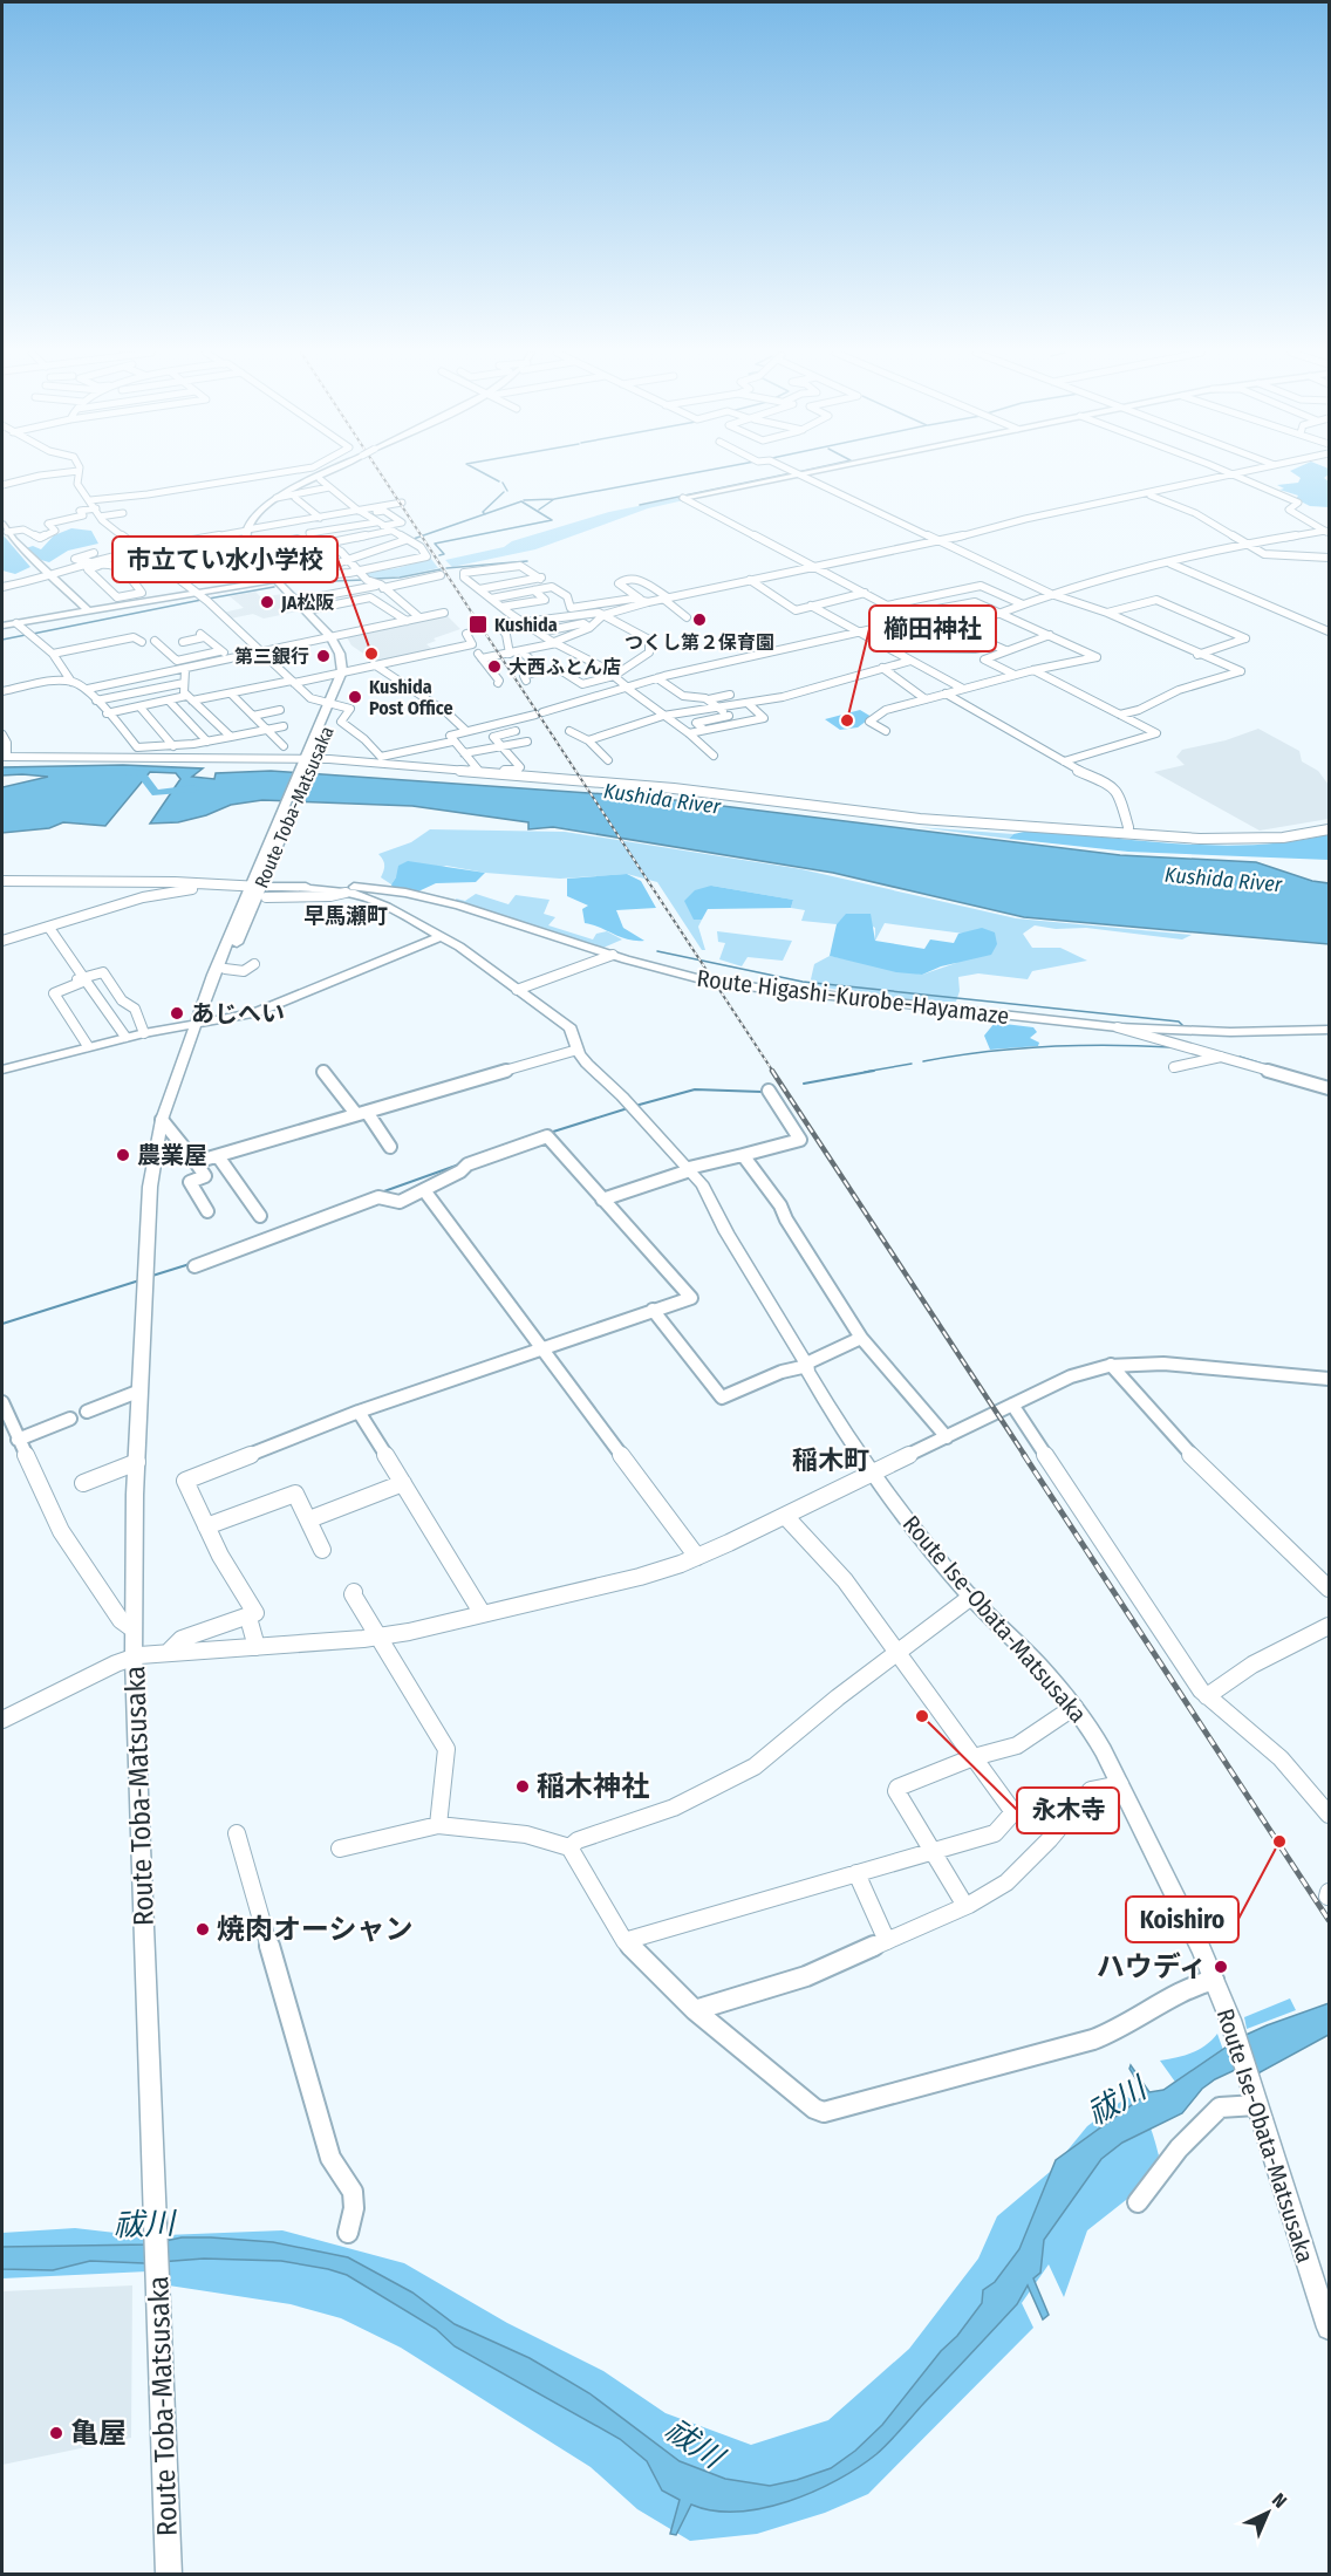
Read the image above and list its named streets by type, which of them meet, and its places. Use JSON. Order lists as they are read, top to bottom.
{
  "streets": {
    "main road": ["Route Toba-Matsusaka", "Route Higashi-Kurobe-Hayamaze", "Route Ise-Obata-Matsusaka"]
  },
  "crossings": [
    ["Route Toba-Matsusaka", "Route Higashi-Kurobe-Hayamaze"],
    ["Route Higashi-Kurobe-Hayamaze", "Route Ise-Obata-Matsusaka"]
  ],
  "districts": ["早馬瀬町", "稲木町"],
  "water": ["Kushida River", "祓川"],
  "places": {
    "other": [
      "JA松阪",
      "つくし第２保育園",
      "市立てい水小学校",
      "第三銀行",
      "大西ふとん店",
      "Kushida Post Office",
      "櫛田神社",
      "あじへい",
      "農業屋",
      "永木寺",
      "稲木神社",
      "Koishiro",
      "焼肉オーシャン",
      "ハウディ",
      "亀屋"
    ],
    "transit": ["Kushida"]
  },
  "north": "top right"
}
